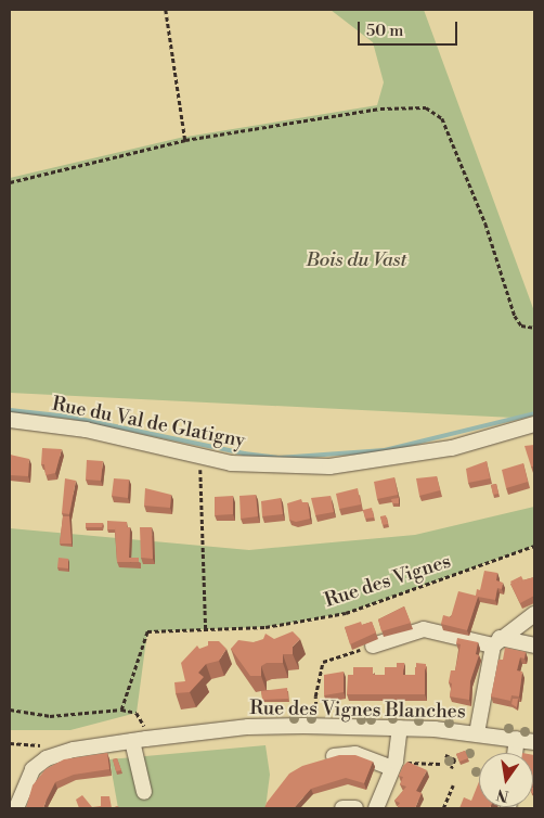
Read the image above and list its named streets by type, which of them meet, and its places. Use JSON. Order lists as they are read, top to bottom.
{
  "streets": {
    "street": ["Rue du Val de Glatigny", "Rue des Vignes Blanches"],
    "path": ["Rue des Vignes"]
  },
  "parks": ["Bois du Vast"],
  "scale_bar": "50 m",
  "north": "bottom"
}
